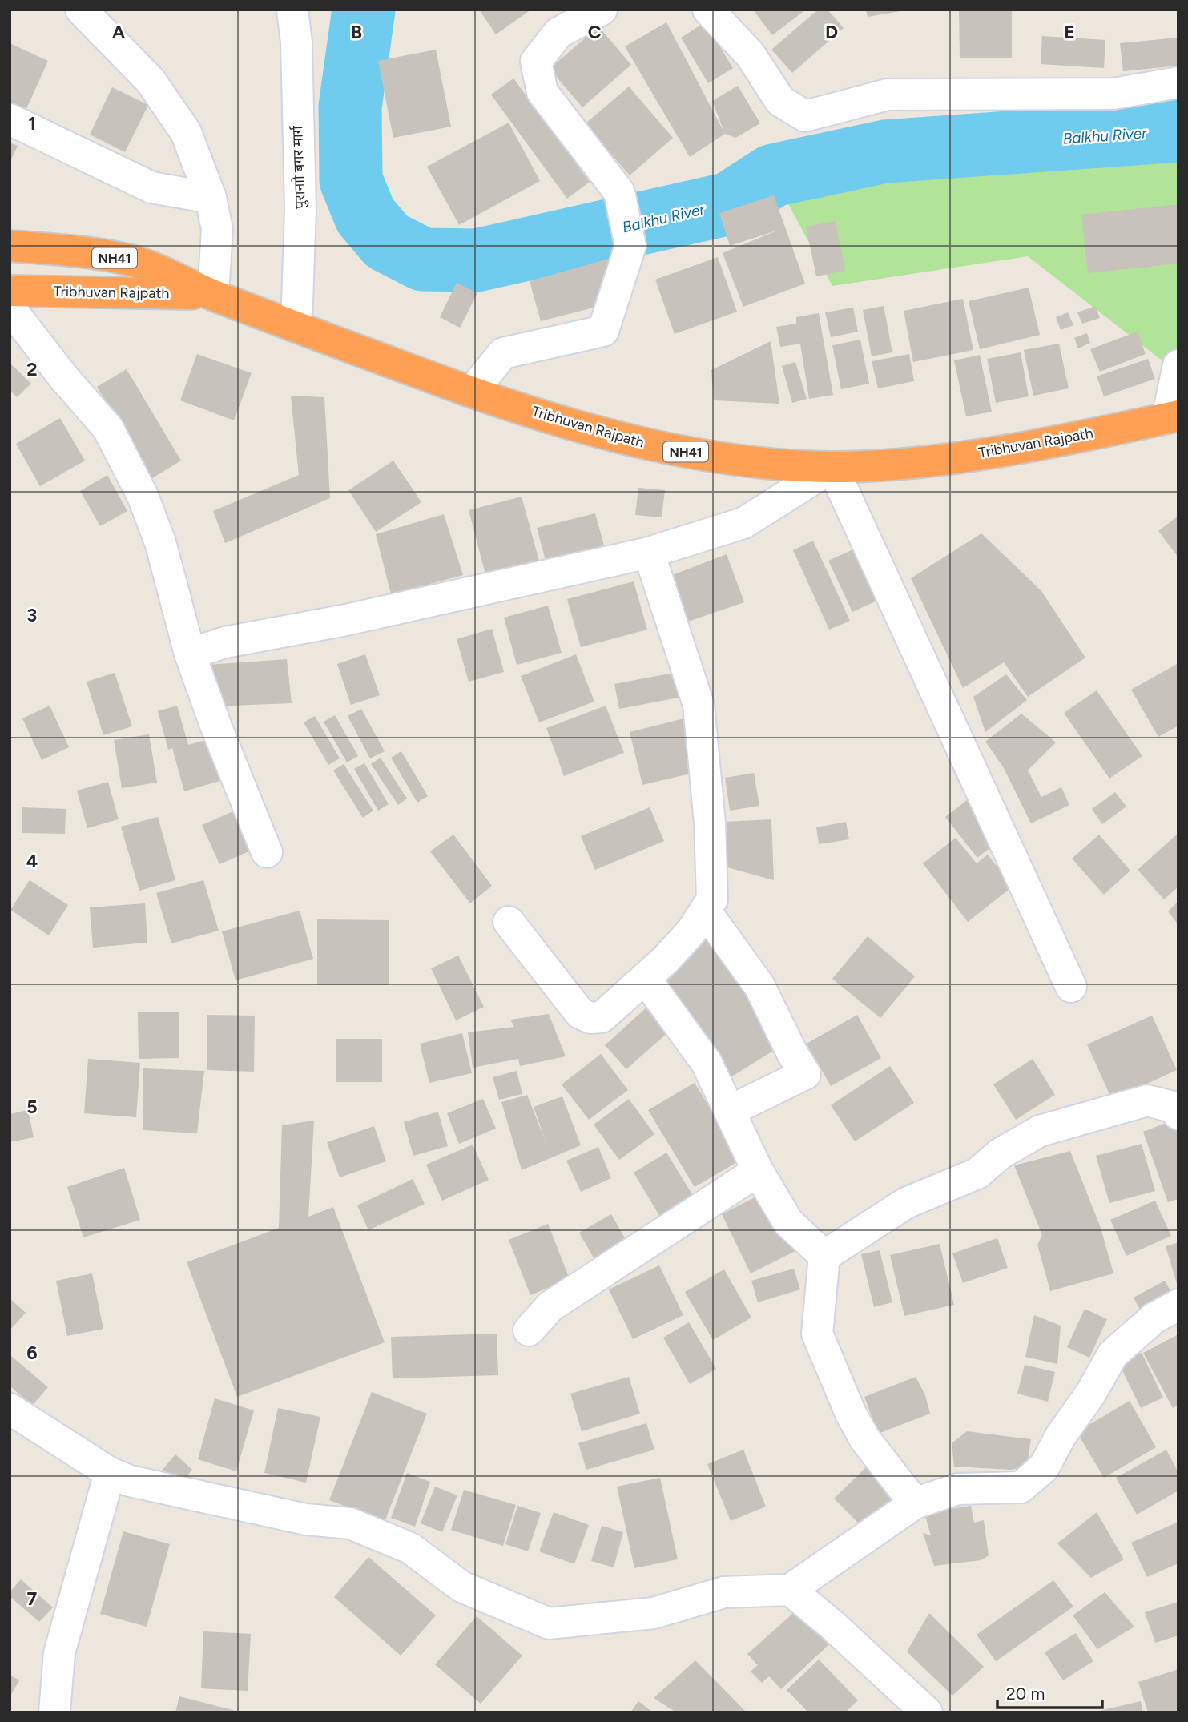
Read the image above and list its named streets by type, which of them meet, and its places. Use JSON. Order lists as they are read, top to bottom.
{
  "streets": {
    "highway": ["NH41", "Tribhuvan Rajpath"],
    "street": ["पुरानाो बगर मार्ग"]
  },
  "crossings": [
    ["पुरानाो बगर मार्ग", "Tribhuvan Rajpath"]
  ],
  "water": ["Balkhu River"],
  "scale_bar": "20 m",
  "grid": {
    "columns": [
      "A",
      "B",
      "C",
      "D",
      "E"
    ],
    "rows": [
      "1",
      "2",
      "3",
      "4",
      "5",
      "6",
      "7"
    ]
  }
}
